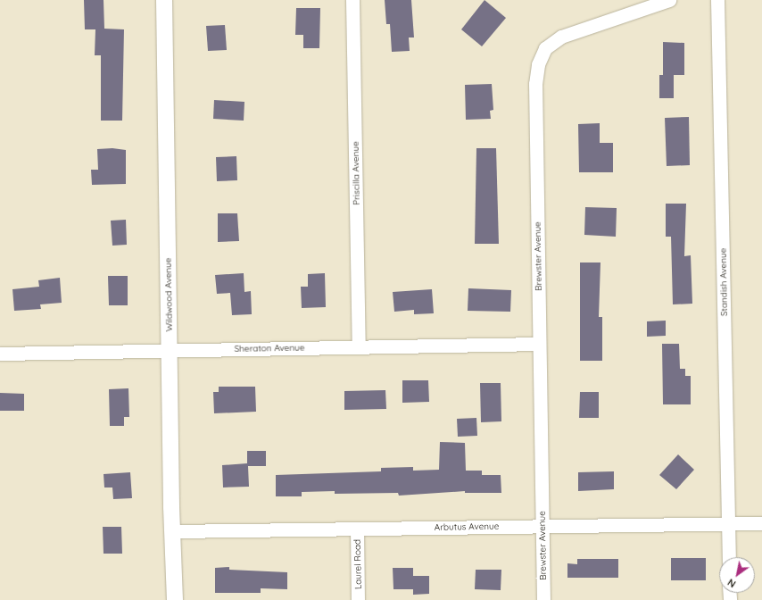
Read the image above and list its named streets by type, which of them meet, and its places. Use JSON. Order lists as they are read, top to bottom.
{
  "streets": {
    "street": [
      "Priscilla Avenue",
      "Brewster Avenue",
      "Standish Avenue",
      "Wildwood Avenue",
      "Sheraton Avenue",
      "Arbutus Avenue",
      "Laurel Road"
    ]
  },
  "crossings": [
    ["Priscilla Avenue", "Sheraton Avenue"],
    ["Brewster Avenue", "Sheraton Avenue"],
    ["Brewster Avenue", "Arbutus Avenue"],
    ["Standish Avenue", "Arbutus Avenue"],
    ["Wildwood Avenue", "Sheraton Avenue"],
    ["Wildwood Avenue", "Arbutus Avenue"],
    ["Arbutus Avenue", "Laurel Road"]
  ],
  "north": "bottom left"
}
